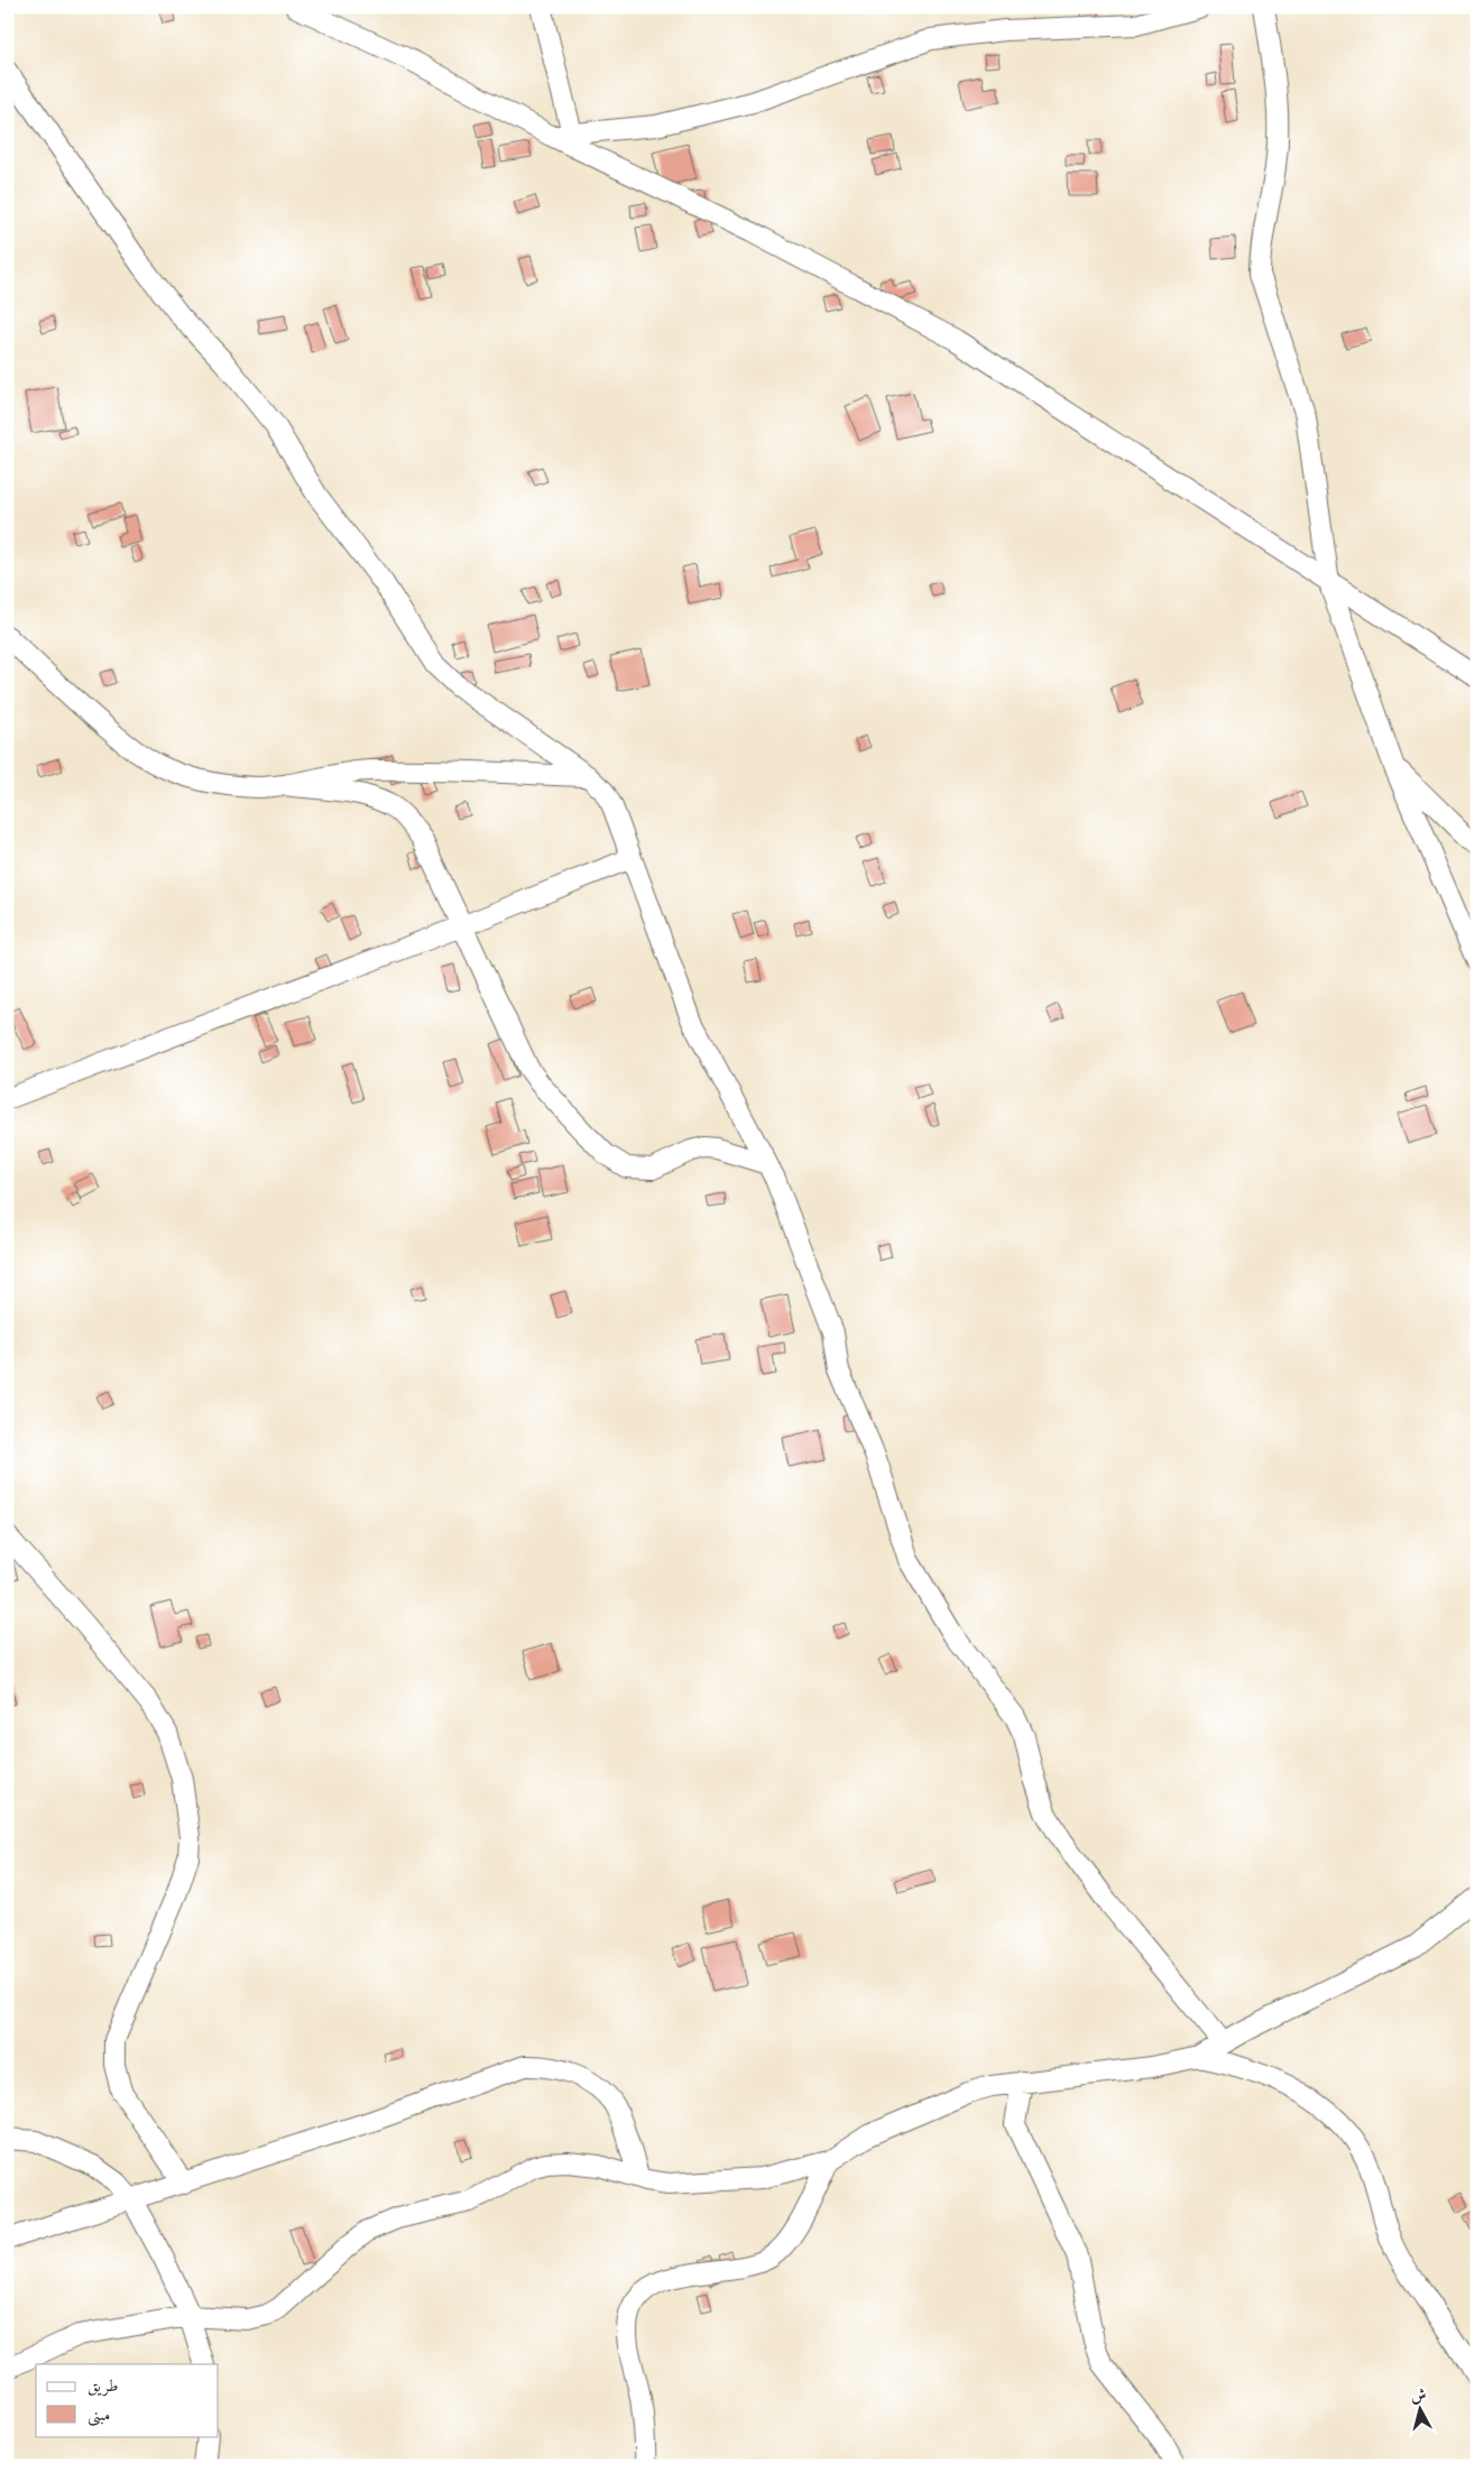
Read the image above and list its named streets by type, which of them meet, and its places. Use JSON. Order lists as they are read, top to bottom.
{
  "legend": ["طريق", "مبنى"],
  "north": "top"
}
